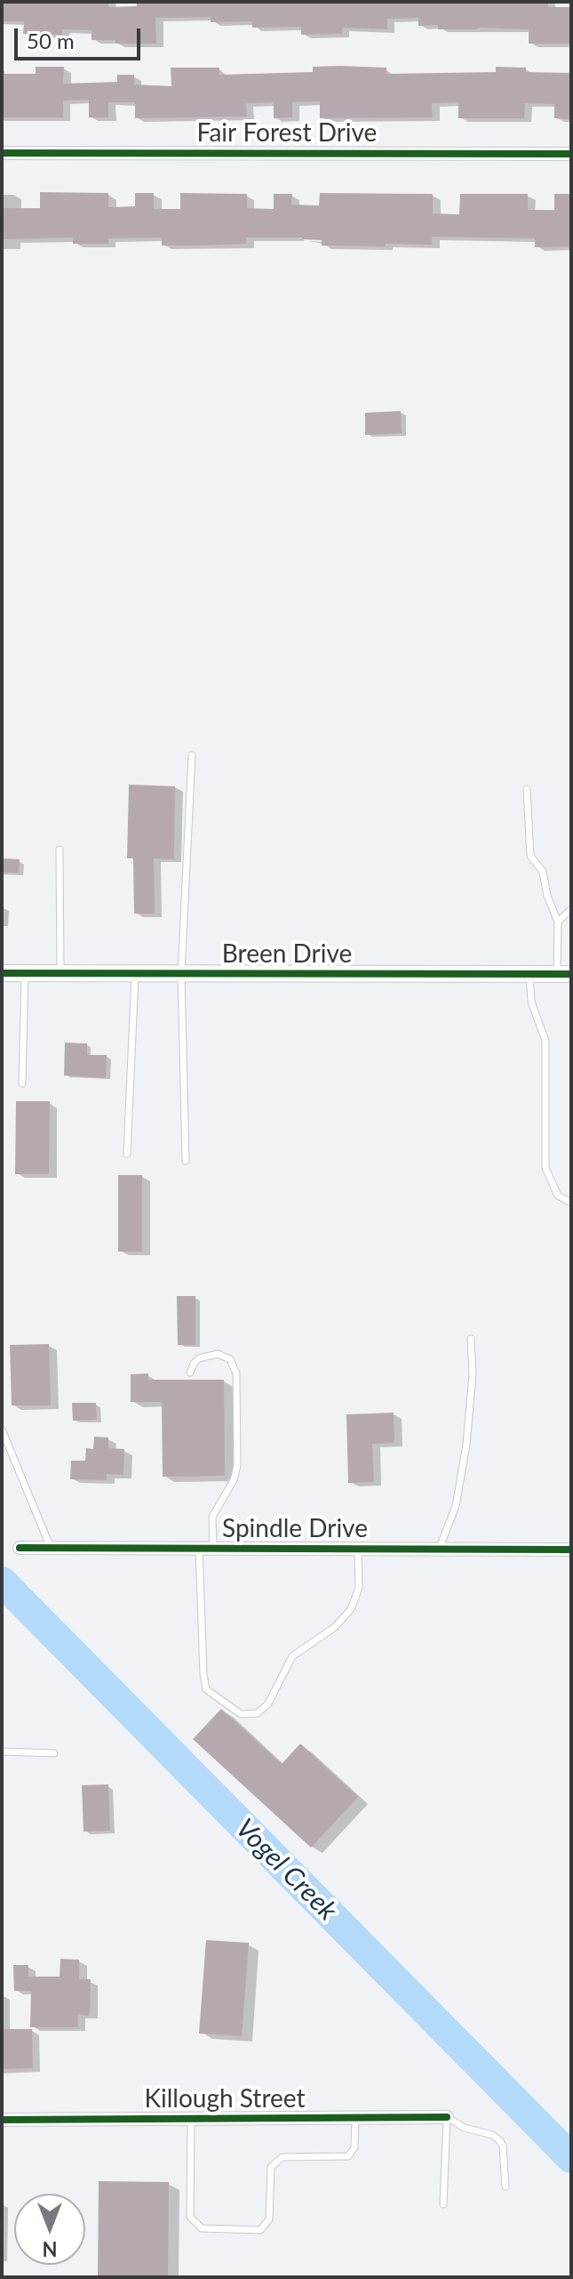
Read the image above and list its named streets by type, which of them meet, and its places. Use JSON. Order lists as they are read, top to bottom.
{
  "streets": {
    "street": [
      "Fair Forest Drive",
      "Breen Drive",
      "Spindle Drive",
      "Killough Street"
    ]
  },
  "water": ["Vogel Creek"],
  "scale_bar": "50 m",
  "north": "bottom"
}
